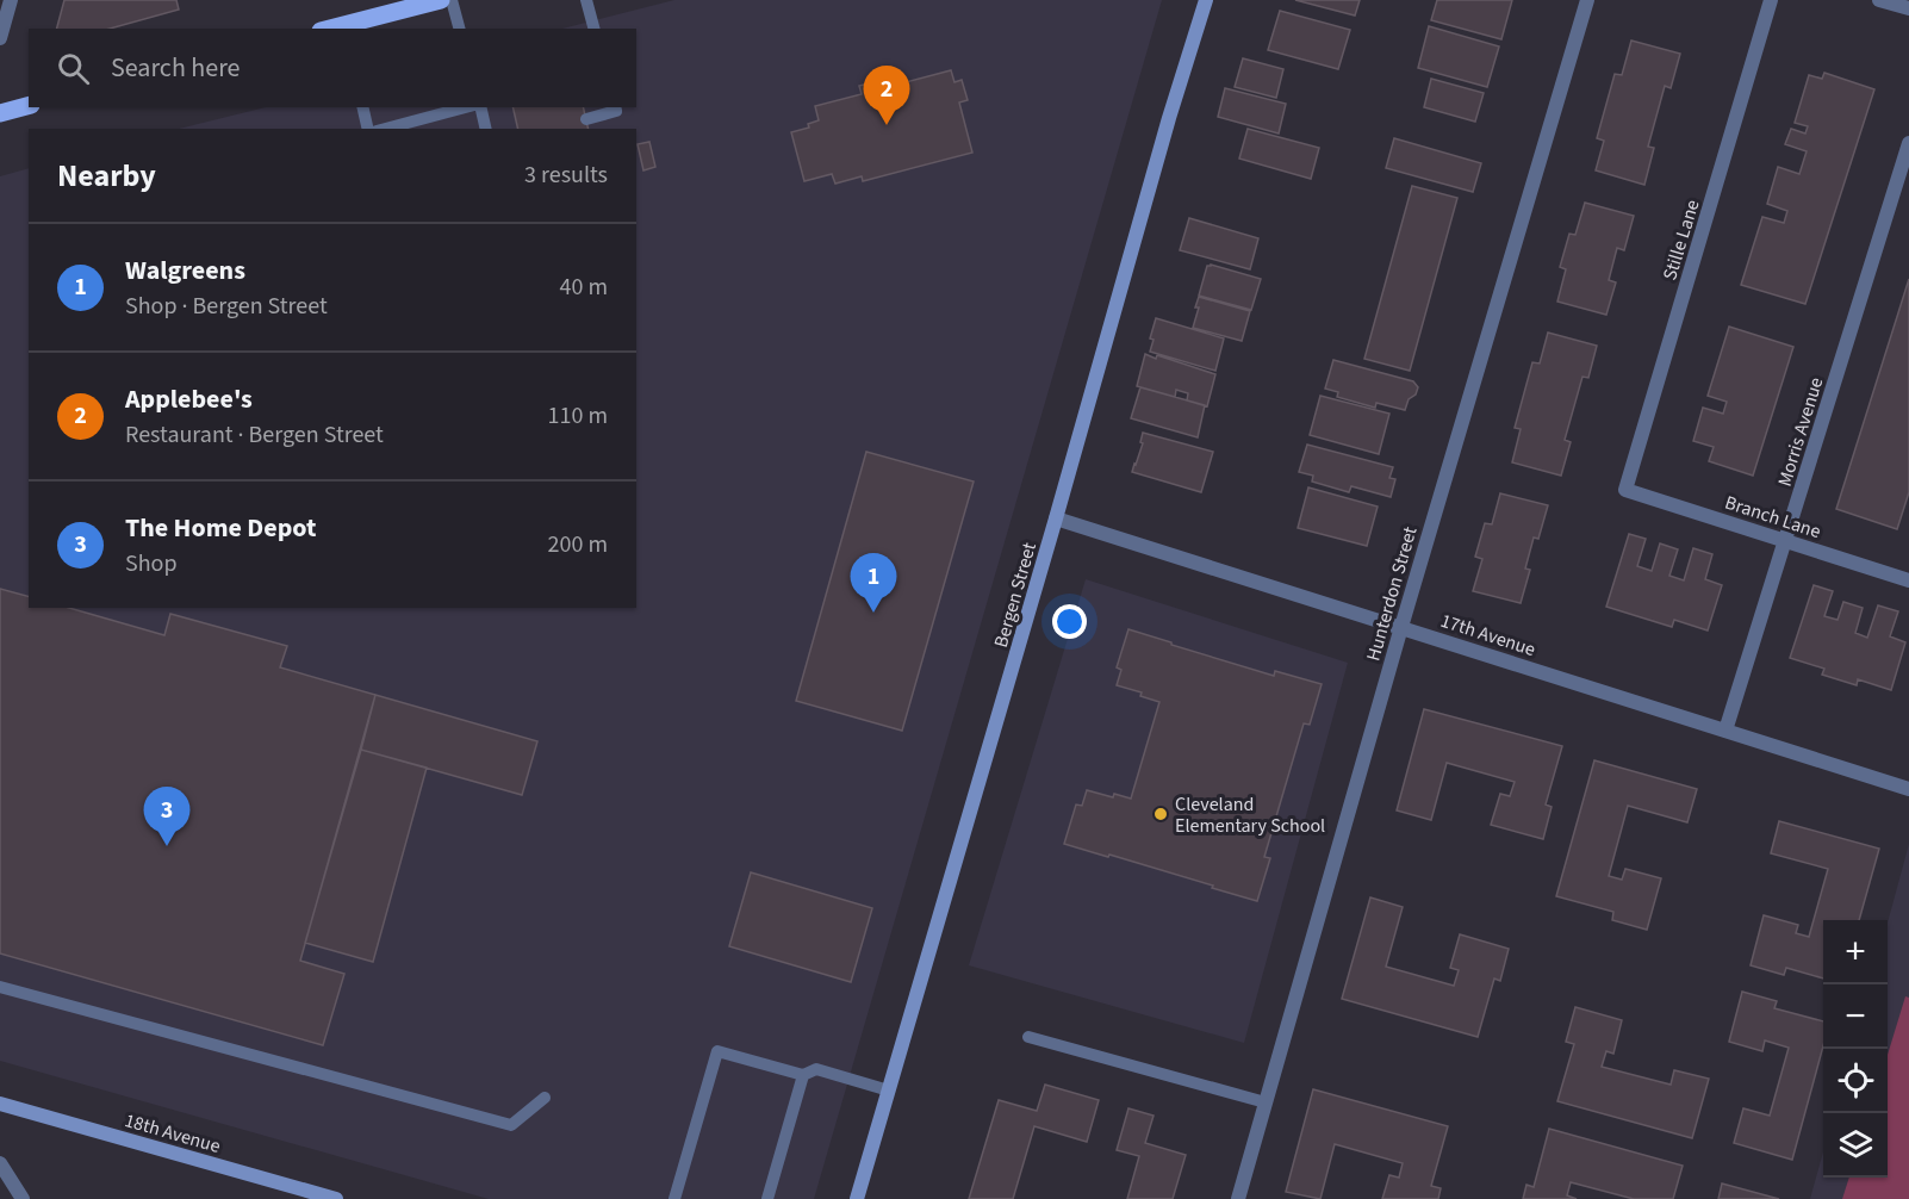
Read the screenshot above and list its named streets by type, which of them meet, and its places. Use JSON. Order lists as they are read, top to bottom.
{
  "streets": {
    "main road": ["Bergen Street", "18th Avenue"],
    "street": [
      "Stille Lane",
      "Morris Avenue",
      "Branch Lane",
      "Hunterdon Street",
      "17th Avenue"
    ]
  },
  "crossings": [
    ["Stille Lane", "Branch Lane"],
    ["Morris Avenue", "Branch Lane"],
    ["Morris Avenue", "17th Avenue"],
    ["Hunterdon Street", "17th Avenue"],
    ["Bergen Street", "17th Avenue"]
  ],
  "places": ["Cleveland Elementary School"],
  "page": {
    "search": "Search here",
    "pins": ["2", "1", "3"],
    "heading": ["Nearby", "3 results"],
    "list": [
      {
        "mark": "1",
        "name": "Walgreens",
        "note": "Shop · Bergen Street",
        "value": "40 m"
      },
      {
        "mark": "2",
        "name": "Applebee's",
        "note": "Restaurant · Bergen Street",
        "value": "110 m"
      },
      {
        "mark": "3",
        "name": "The Home Depot",
        "note": "Shop",
        "value": "200 m"
      }
    ],
    "map_buttons": ["+", "−"]
  }
}
